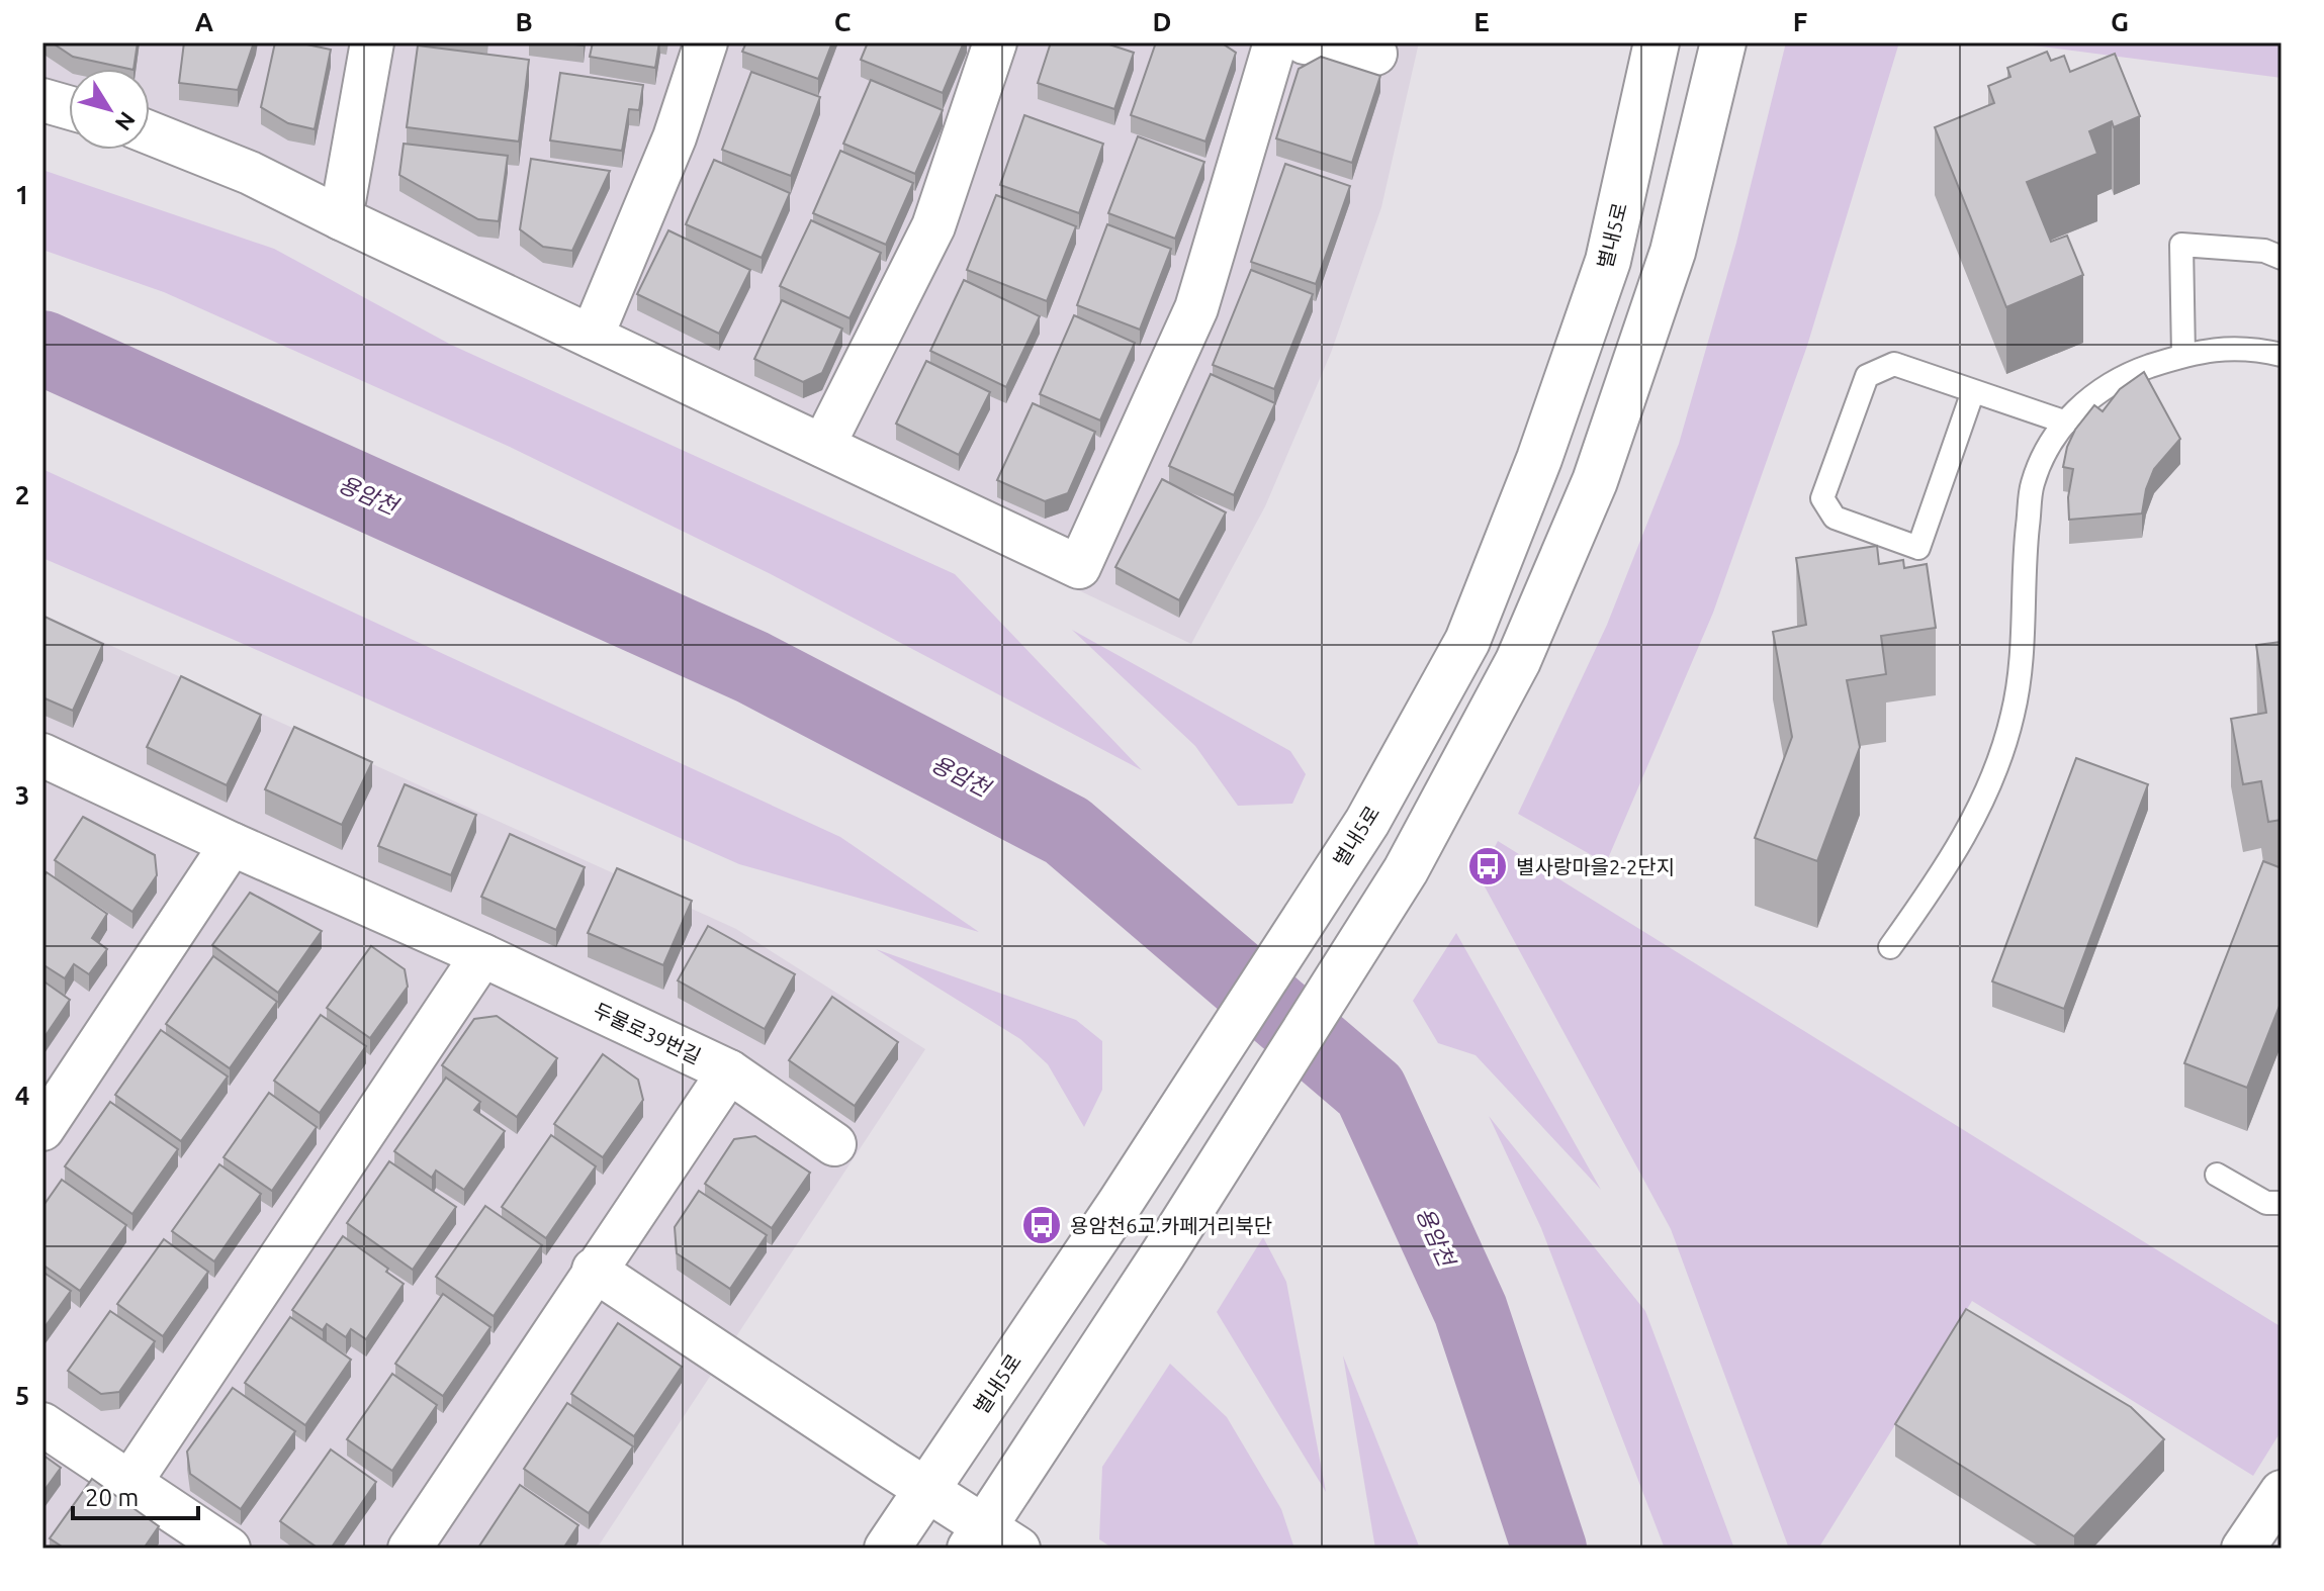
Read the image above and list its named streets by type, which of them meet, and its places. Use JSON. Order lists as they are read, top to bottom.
{
  "streets": {
    "street": ["별내5로", "두물로39번길"]
  },
  "water": ["용암천"],
  "places": {
    "bus stop": ["별사랑마을2-2단지", "용암천6교.카페거리북단"]
  },
  "scale_bar": "20 m",
  "north": "bottom right",
  "grid": {
    "columns": [
      "A",
      "B",
      "C",
      "D",
      "E",
      "F",
      "G"
    ],
    "rows": [
      "1",
      "2",
      "3",
      "4",
      "5"
    ]
  }
}
